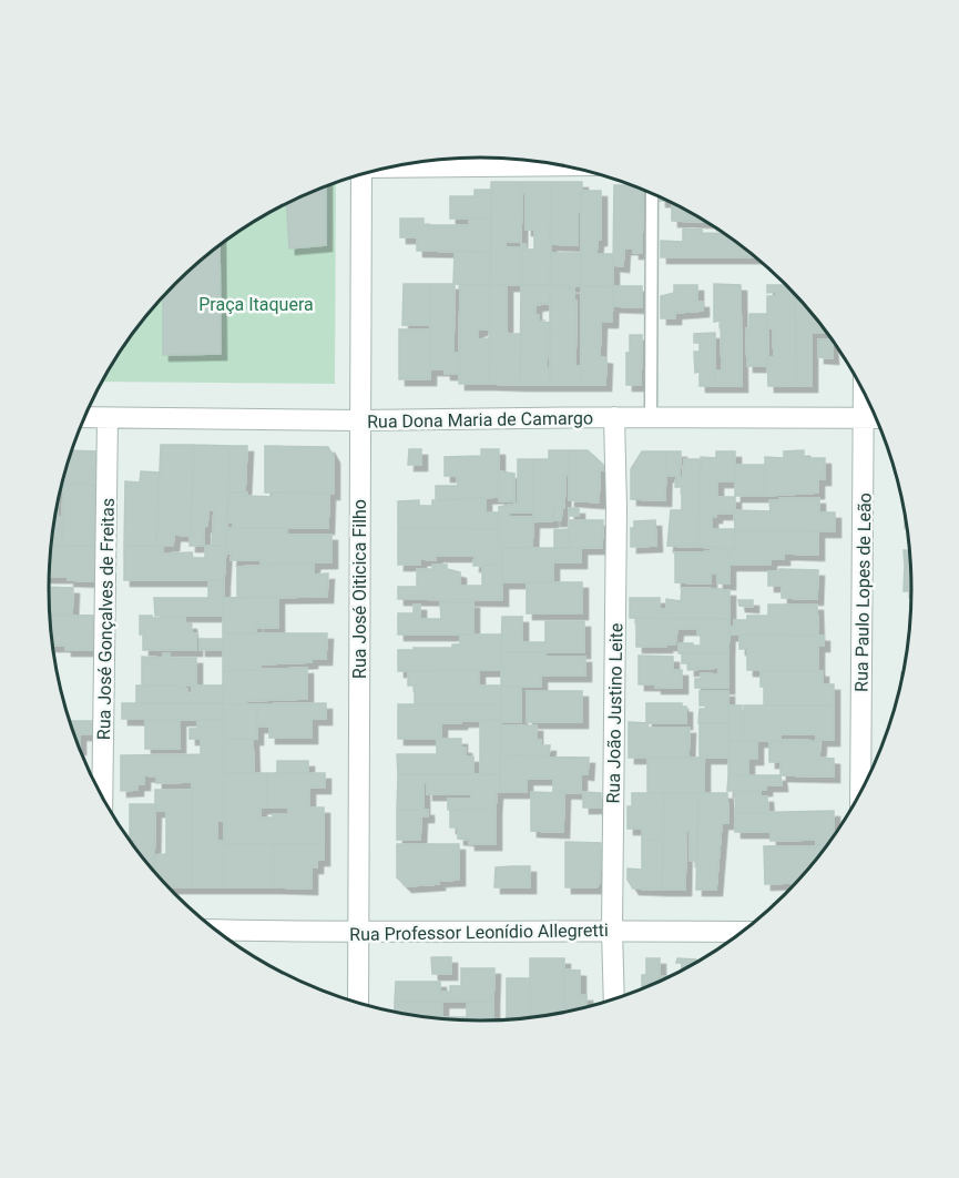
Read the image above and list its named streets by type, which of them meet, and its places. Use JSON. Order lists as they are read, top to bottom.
{
  "streets": {
    "street": [
      "Rua Dona Maria de Camargo",
      "Rua José Oiticica Filho",
      "Rua Paulo Lopes de Leão",
      "Rua José Gonçalves de Freitas",
      "Rua João Justino Leite",
      "Rua Professor Leonídio Allegretti"
    ]
  },
  "crossings": [
    ["Rua Dona Maria de Camargo", "Rua José Oiticica Filho"],
    ["Rua Dona Maria de Camargo", "Rua Paulo Lopes de Leão"],
    ["Rua Dona Maria de Camargo", "Rua José Gonçalves de Freitas"],
    ["Rua Dona Maria de Camargo", "Rua João Justino Leite"],
    ["Rua José Oiticica Filho", "Rua Professor Leonídio Allegretti"],
    ["Rua João Justino Leite", "Rua Professor Leonídio Allegretti"]
  ],
  "parks": ["Praça Itaquera"]
}
